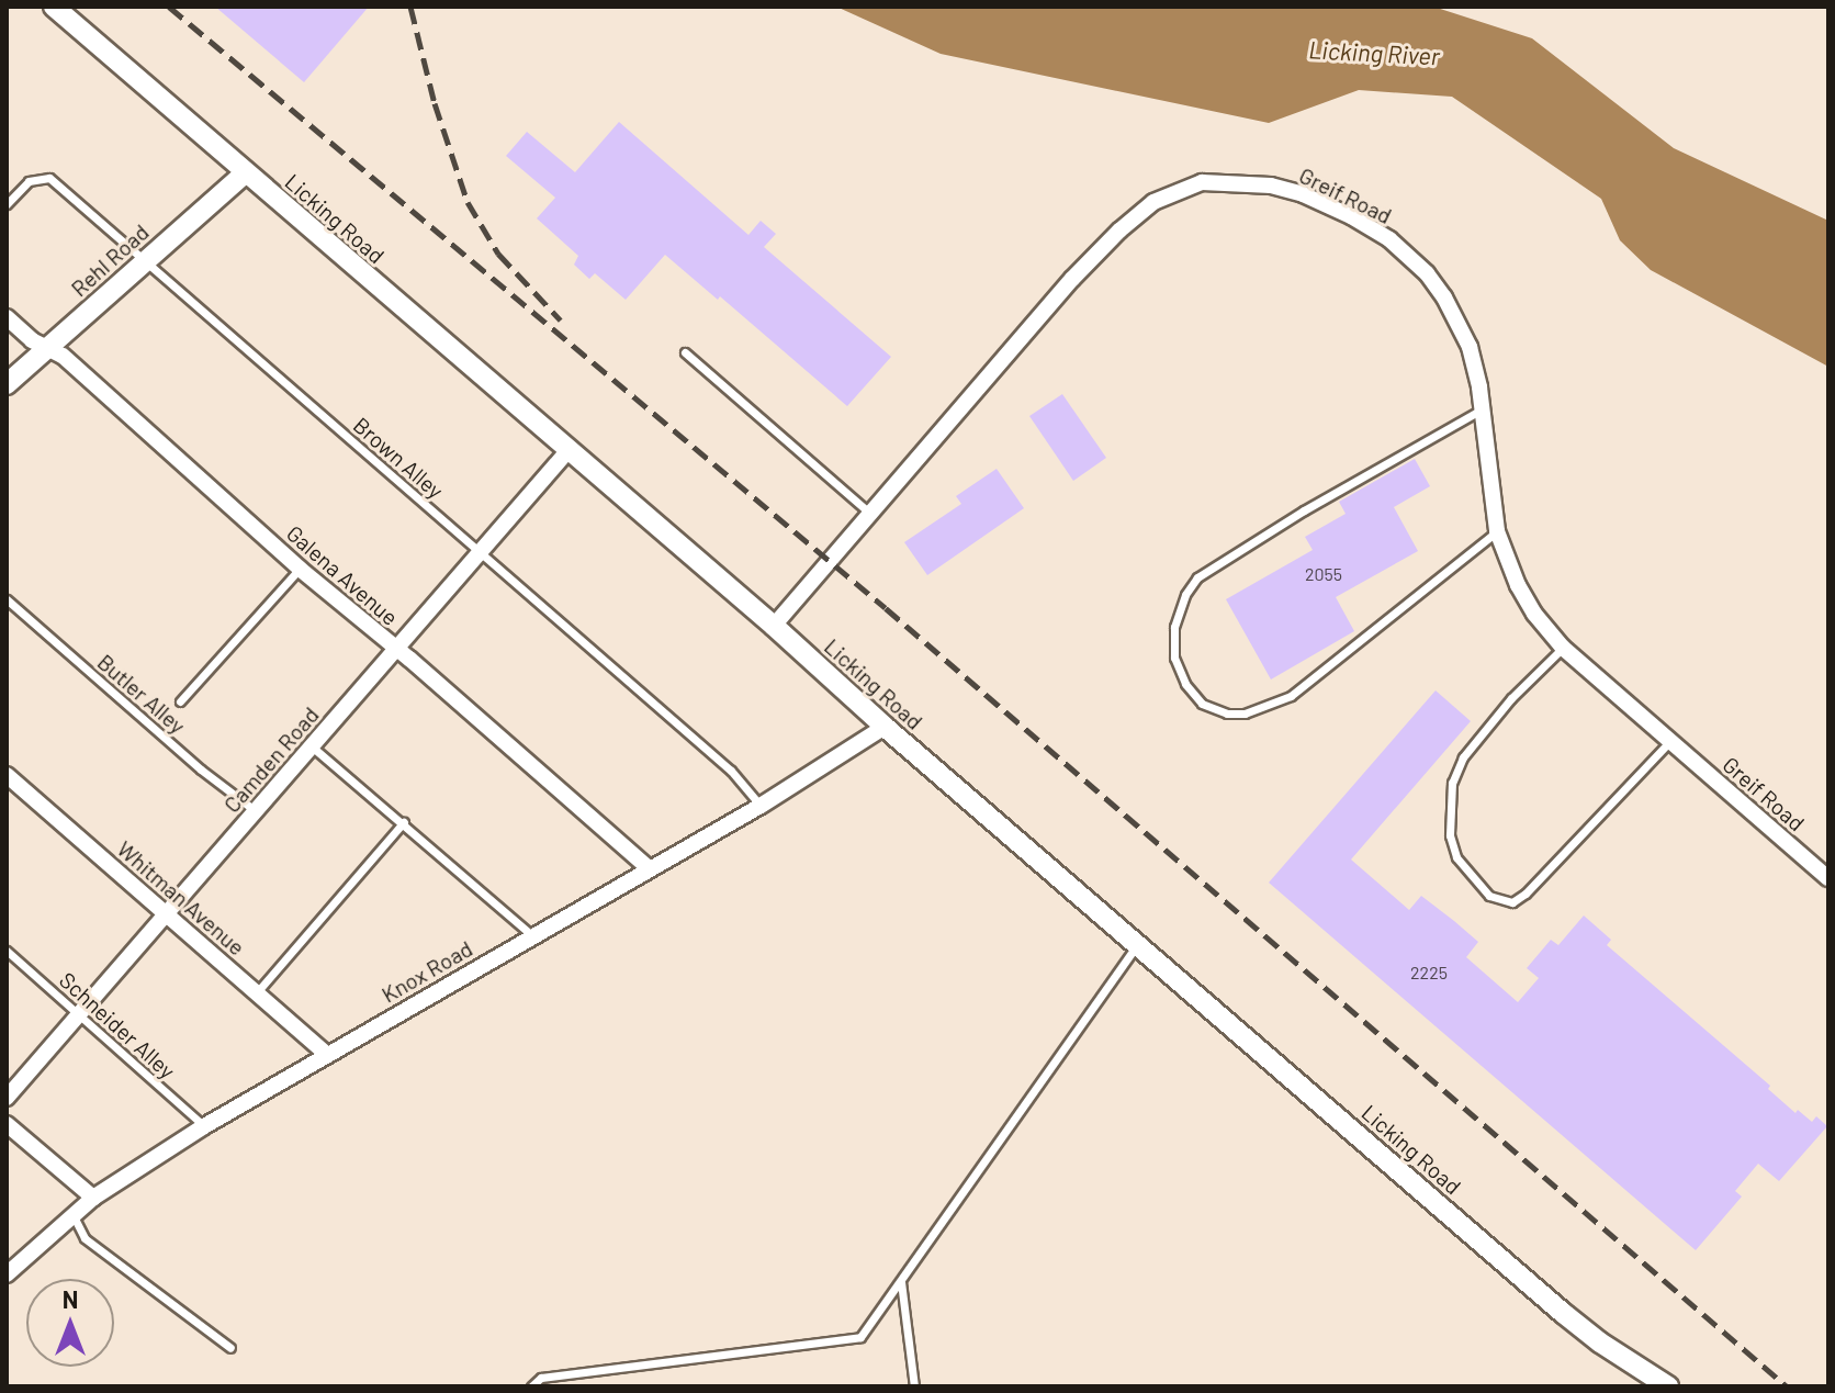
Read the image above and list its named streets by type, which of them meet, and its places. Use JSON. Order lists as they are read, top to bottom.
{
  "streets": {
    "street": [
      "Greif Road",
      "Licking Road",
      "Rehl Road",
      "Galena Avenue",
      "Camden Road",
      "Whitman Avenue",
      "Knox Road"
    ],
    "lane": ["Brown Alley", "Butler Alley", "Schneider Alley"]
  },
  "crossings": [
    ["Greif Road", "Licking Road"],
    ["Licking Road", "Rehl Road"],
    ["Licking Road", "Camden Road"],
    ["Licking Road", "Knox Road"],
    ["Rehl Road", "Brown Alley"],
    ["Rehl Road", "Galena Avenue"],
    ["Brown Alley", "Camden Road"],
    ["Brown Alley", "Knox Road"],
    ["Galena Avenue", "Camden Road"],
    ["Galena Avenue", "Knox Road"],
    ["Butler Alley", "Camden Road"],
    ["Camden Road", "Whitman Avenue"],
    ["Camden Road", "Schneider Alley"],
    ["Whitman Avenue", "Knox Road"],
    ["Knox Road", "Schneider Alley"]
  ],
  "water": ["Licking River"],
  "house_numbers": ["2055", "2225"],
  "north": "top"
}
